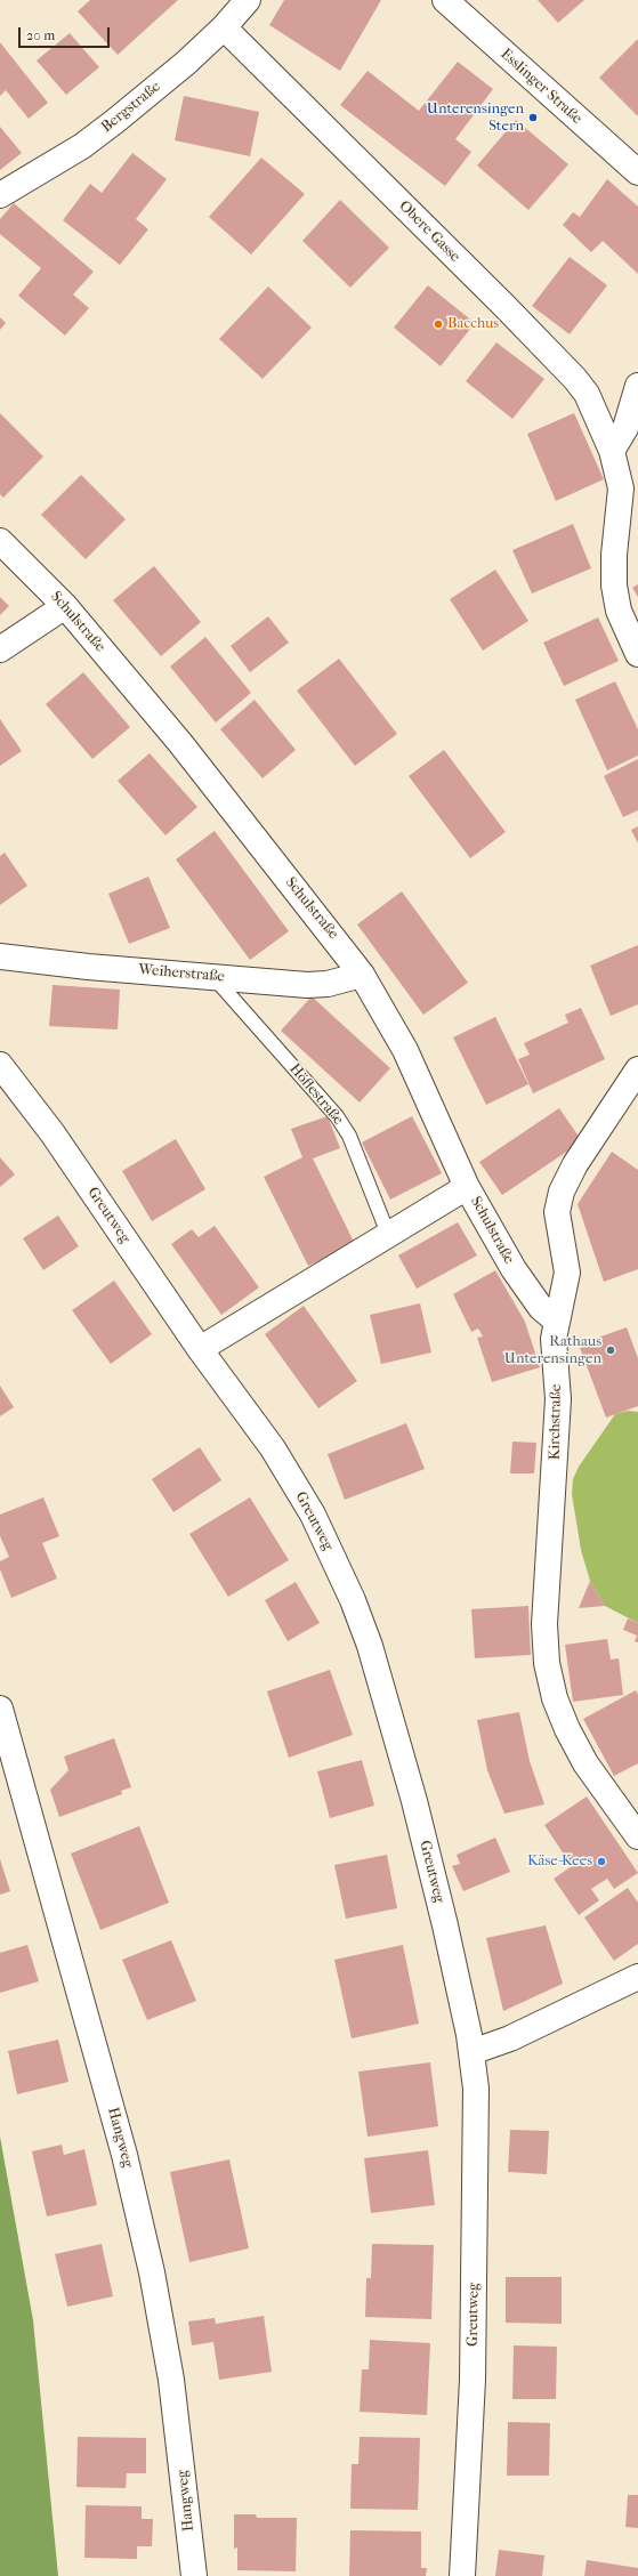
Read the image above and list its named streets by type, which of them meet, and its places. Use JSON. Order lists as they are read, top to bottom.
{
  "streets": {
    "street": [
      "Esslinger Straße",
      "Bergstraße",
      "Obere Gasse",
      "Schulstraße",
      "Weiherstraße",
      "Greutweg",
      "Kirchstraße",
      "Hangweg"
    ],
    "lane": ["Höflestraße"]
  },
  "crossings": [
    ["Bergstraße", "Obere Gasse"],
    ["Schulstraße", "Weiherstraße"],
    ["Schulstraße", "Kirchstraße"],
    ["Weiherstraße", "Höflestraße"]
  ],
  "places": [
    "Unterensingen Stern",
    "Bacchus",
    "Rathaus Unterensingen",
    "Käse-Kees"
  ],
  "scale_bar": "20 m"
}
